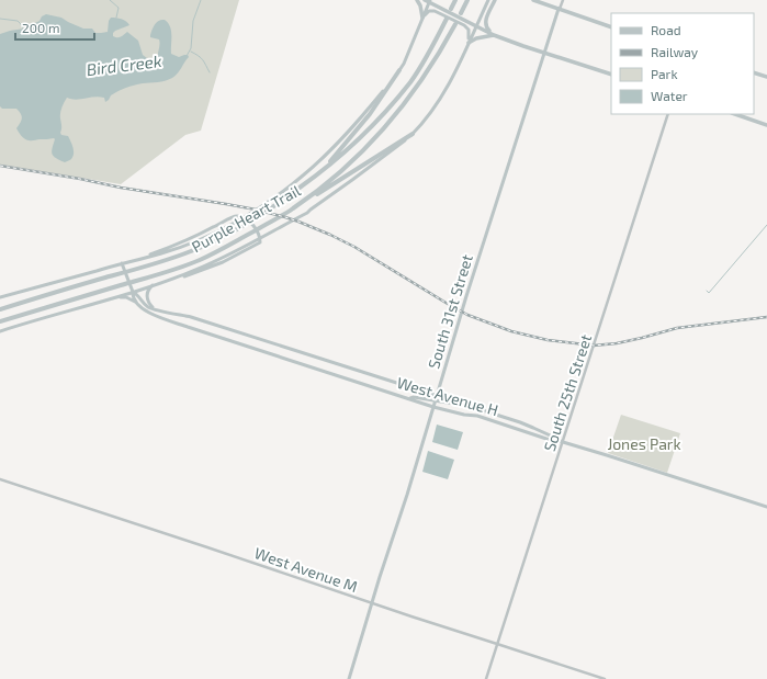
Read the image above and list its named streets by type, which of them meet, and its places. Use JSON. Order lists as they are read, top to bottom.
{
  "streets": {
    "highway": ["Purple Heart Trail"],
    "main road": ["South 31st Street", "West Avenue H"],
    "street": ["South 25th Street", "West Avenue M"]
  },
  "crossings": [
    ["South 31st Street", "West Avenue H"],
    ["South 31st Street", "West Avenue M"],
    ["South 25th Street", "West Avenue H"],
    ["South 25th Street", "West Avenue M"]
  ],
  "water": ["Bird Creek"],
  "parks": ["Jones Park"],
  "legend": [
    "Road",
    "Railway",
    "Park",
    "Water"
  ],
  "scale_bar": "200 m"
}
